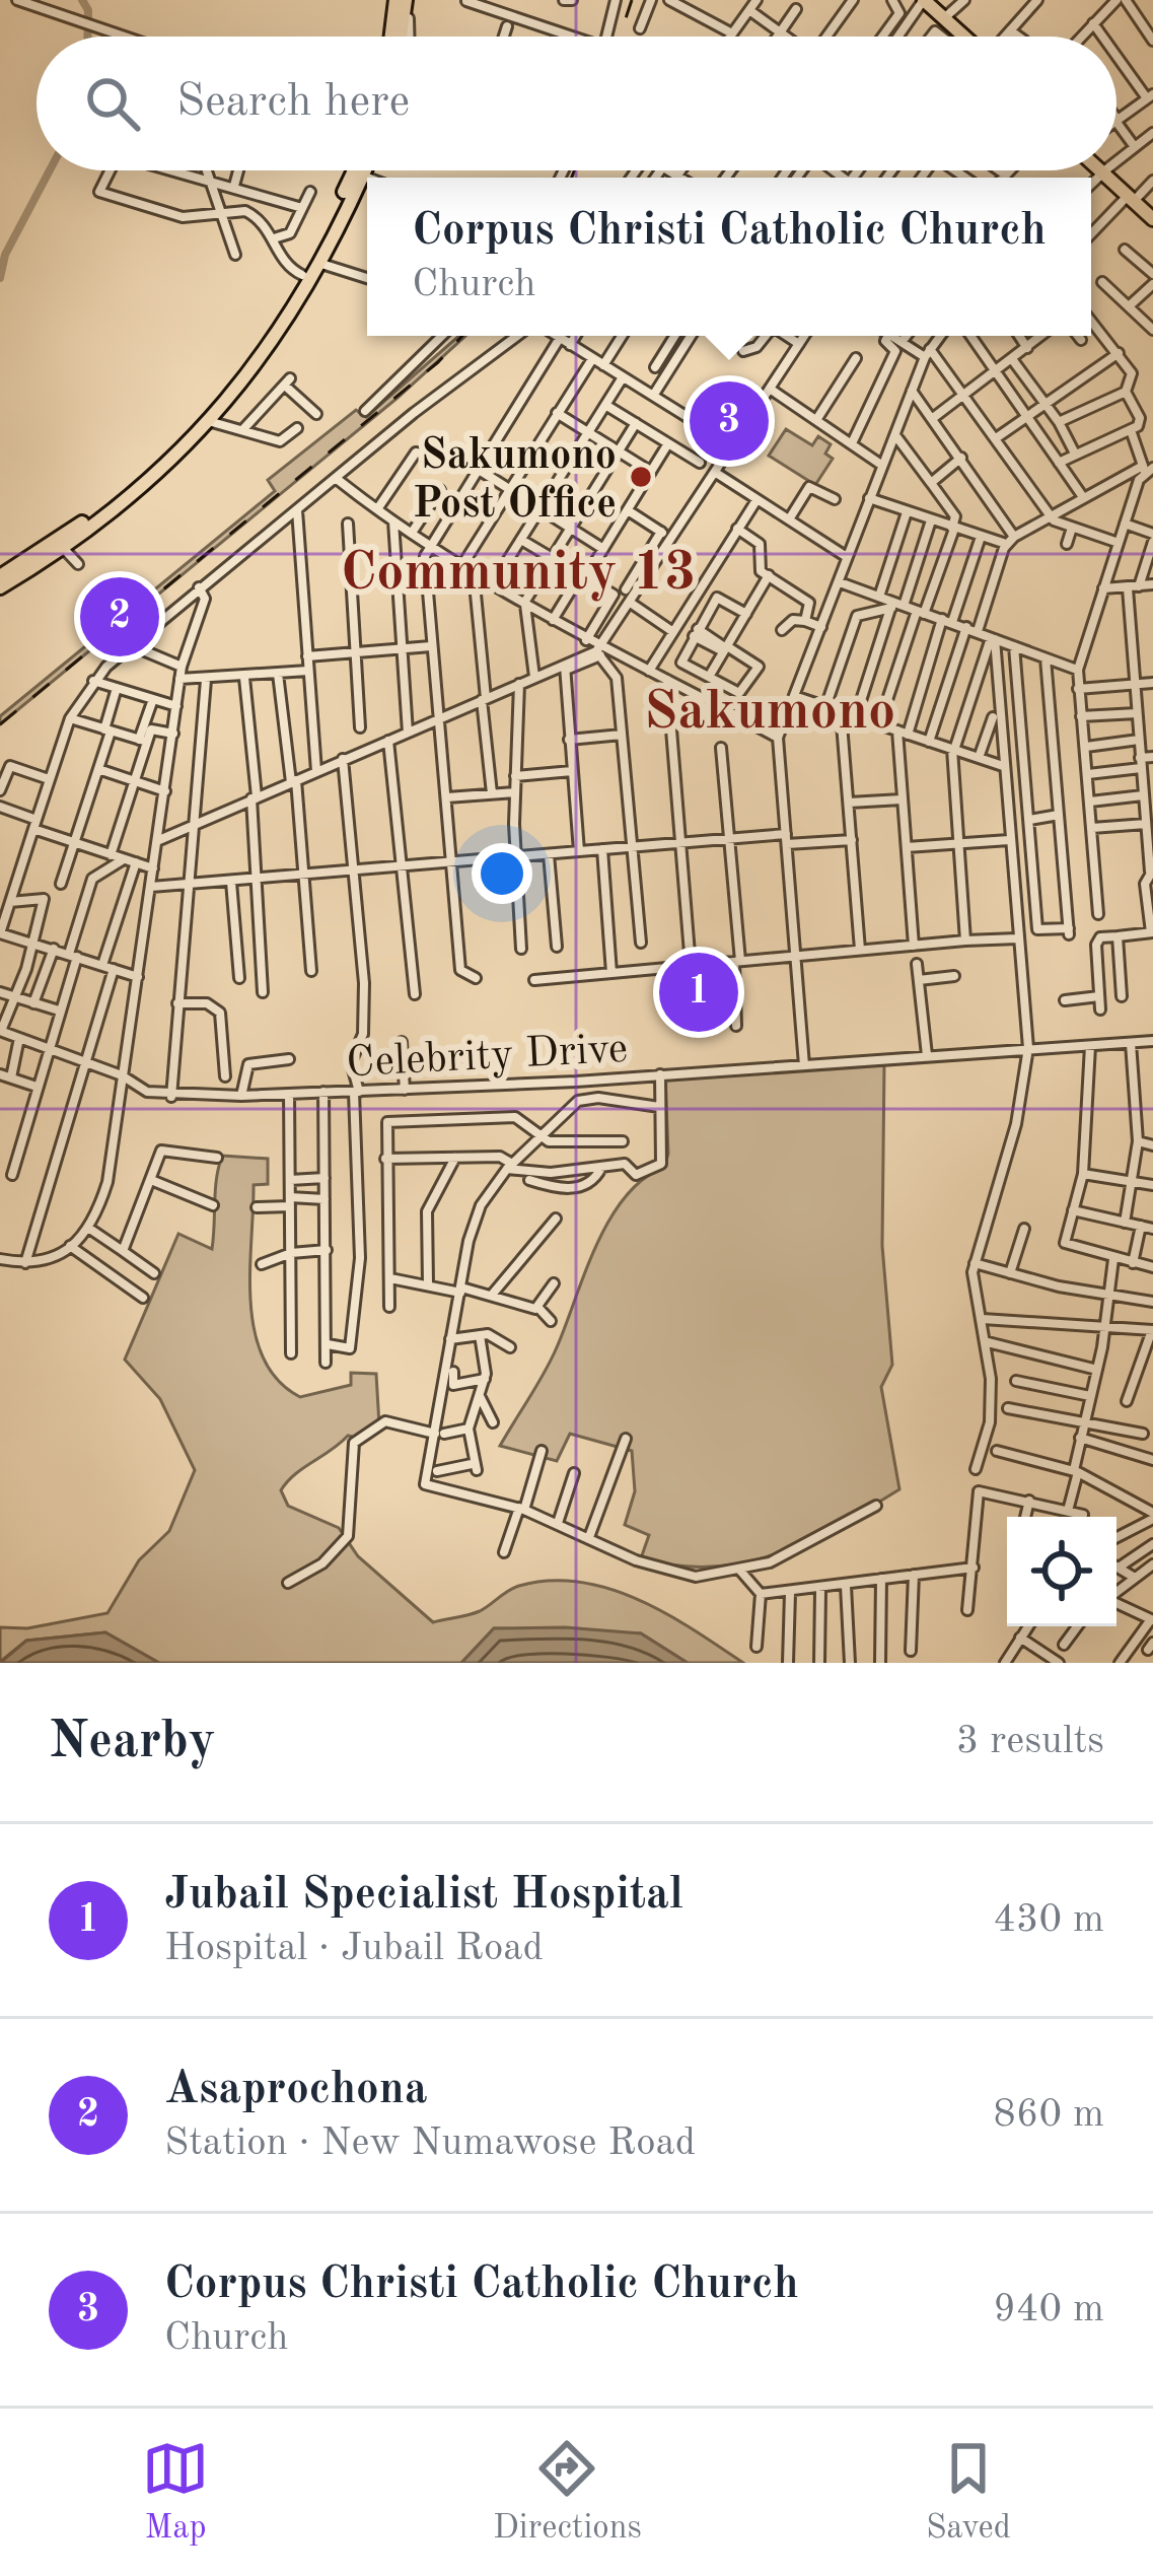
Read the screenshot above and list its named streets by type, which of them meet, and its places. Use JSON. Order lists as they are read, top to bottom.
{
  "streets": {
    "street": ["Celebrity Drive"]
  },
  "districts": ["Community 13", "Sakumono"],
  "places": ["Sakumono Post Office"],
  "page": {
    "search": "Search here",
    "popup": ["Corpus Christi Catholic Church", "Church"],
    "pins": ["3", "2", "1"],
    "heading": ["Nearby", "3 results"],
    "list": [
      {
        "mark": "1",
        "name": "Jubail Specialist Hospital",
        "note": "Hospital · Jubail Road",
        "value": "430 m"
      },
      {
        "mark": "2",
        "name": "Asaprochona",
        "note": "Station · New Numawose Road",
        "value": "860 m"
      },
      {
        "mark": "3",
        "name": "Corpus Christi Catholic Church",
        "note": "Church",
        "value": "940 m"
      }
    ],
    "nav": ["Map", "Directions", "Saved"]
  }
}
